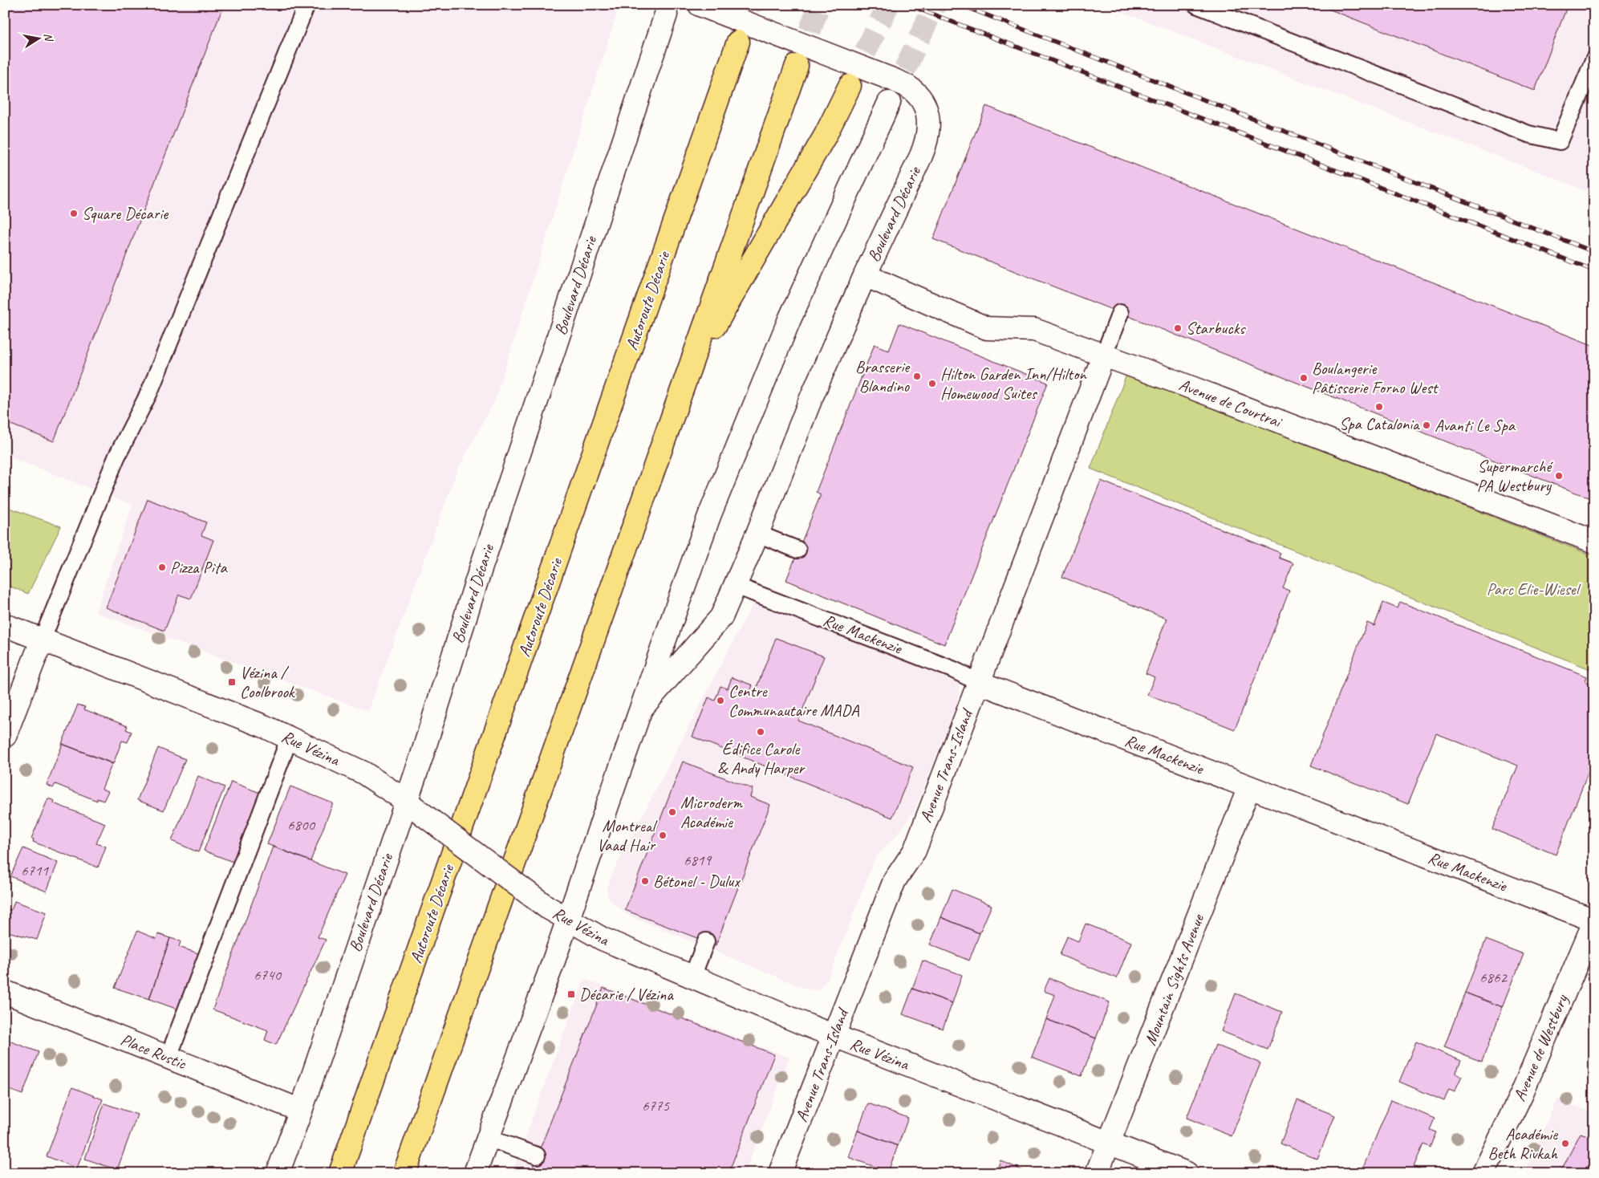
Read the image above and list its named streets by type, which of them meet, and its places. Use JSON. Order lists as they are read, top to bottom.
{
  "streets": {
    "highway": ["Autoroute Décarie"],
    "street": [
      "Boulevard Décarie",
      "Avenue de Courtrai",
      "Rue Mackenzie",
      "Rue Vézina",
      "Avenue Trans-Island",
      "Mountain Sights Avenue",
      "Avenue de Westbury",
      "Place Rustic"
    ]
  },
  "crossings": [
    ["Boulevard Décarie", "Avenue de Courtrai"],
    ["Boulevard Décarie", "Rue Mackenzie"],
    ["Boulevard Décarie", "Rue Vézina"],
    ["Boulevard Décarie", "Place Rustic"],
    ["Avenue de Courtrai", "Avenue Trans-Island"],
    ["Rue Mackenzie", "Avenue Trans-Island"],
    ["Rue Mackenzie", "Mountain Sights Avenue"],
    ["Rue Mackenzie", "Avenue de Westbury"],
    ["Rue Vézina", "Avenue Trans-Island"],
    ["Rue Vézina", "Mountain Sights Avenue"]
  ],
  "parks": ["Parc Elie-Wiesel"],
  "places": {
    "other": [
      "Square Décarie",
      "Starbucks",
      "Brasserie Blandino",
      "Boulangerie Pâtisserie Forno West",
      "Hilton Garden Inn/Hilton Homewood Suites",
      "Spa Catalonia",
      "Avanti Le Spa",
      "Supermarché PA Westbury",
      "Pizza Pita",
      "Centre Communautaire MADA",
      "Édifice Carole & Andy Harper",
      "Microderm Académie",
      "Montreal Vaad Hair",
      "Bétonel - Dulux",
      "Académie Beth Rivkah"
    ],
    "transit": ["Vézina / Coolbrook", "Décarie / Vézina"]
  },
  "house_numbers": [
    "6800",
    "6819",
    "6711",
    "6740",
    "6862",
    "6775"
  ],
  "north": "right"
}
